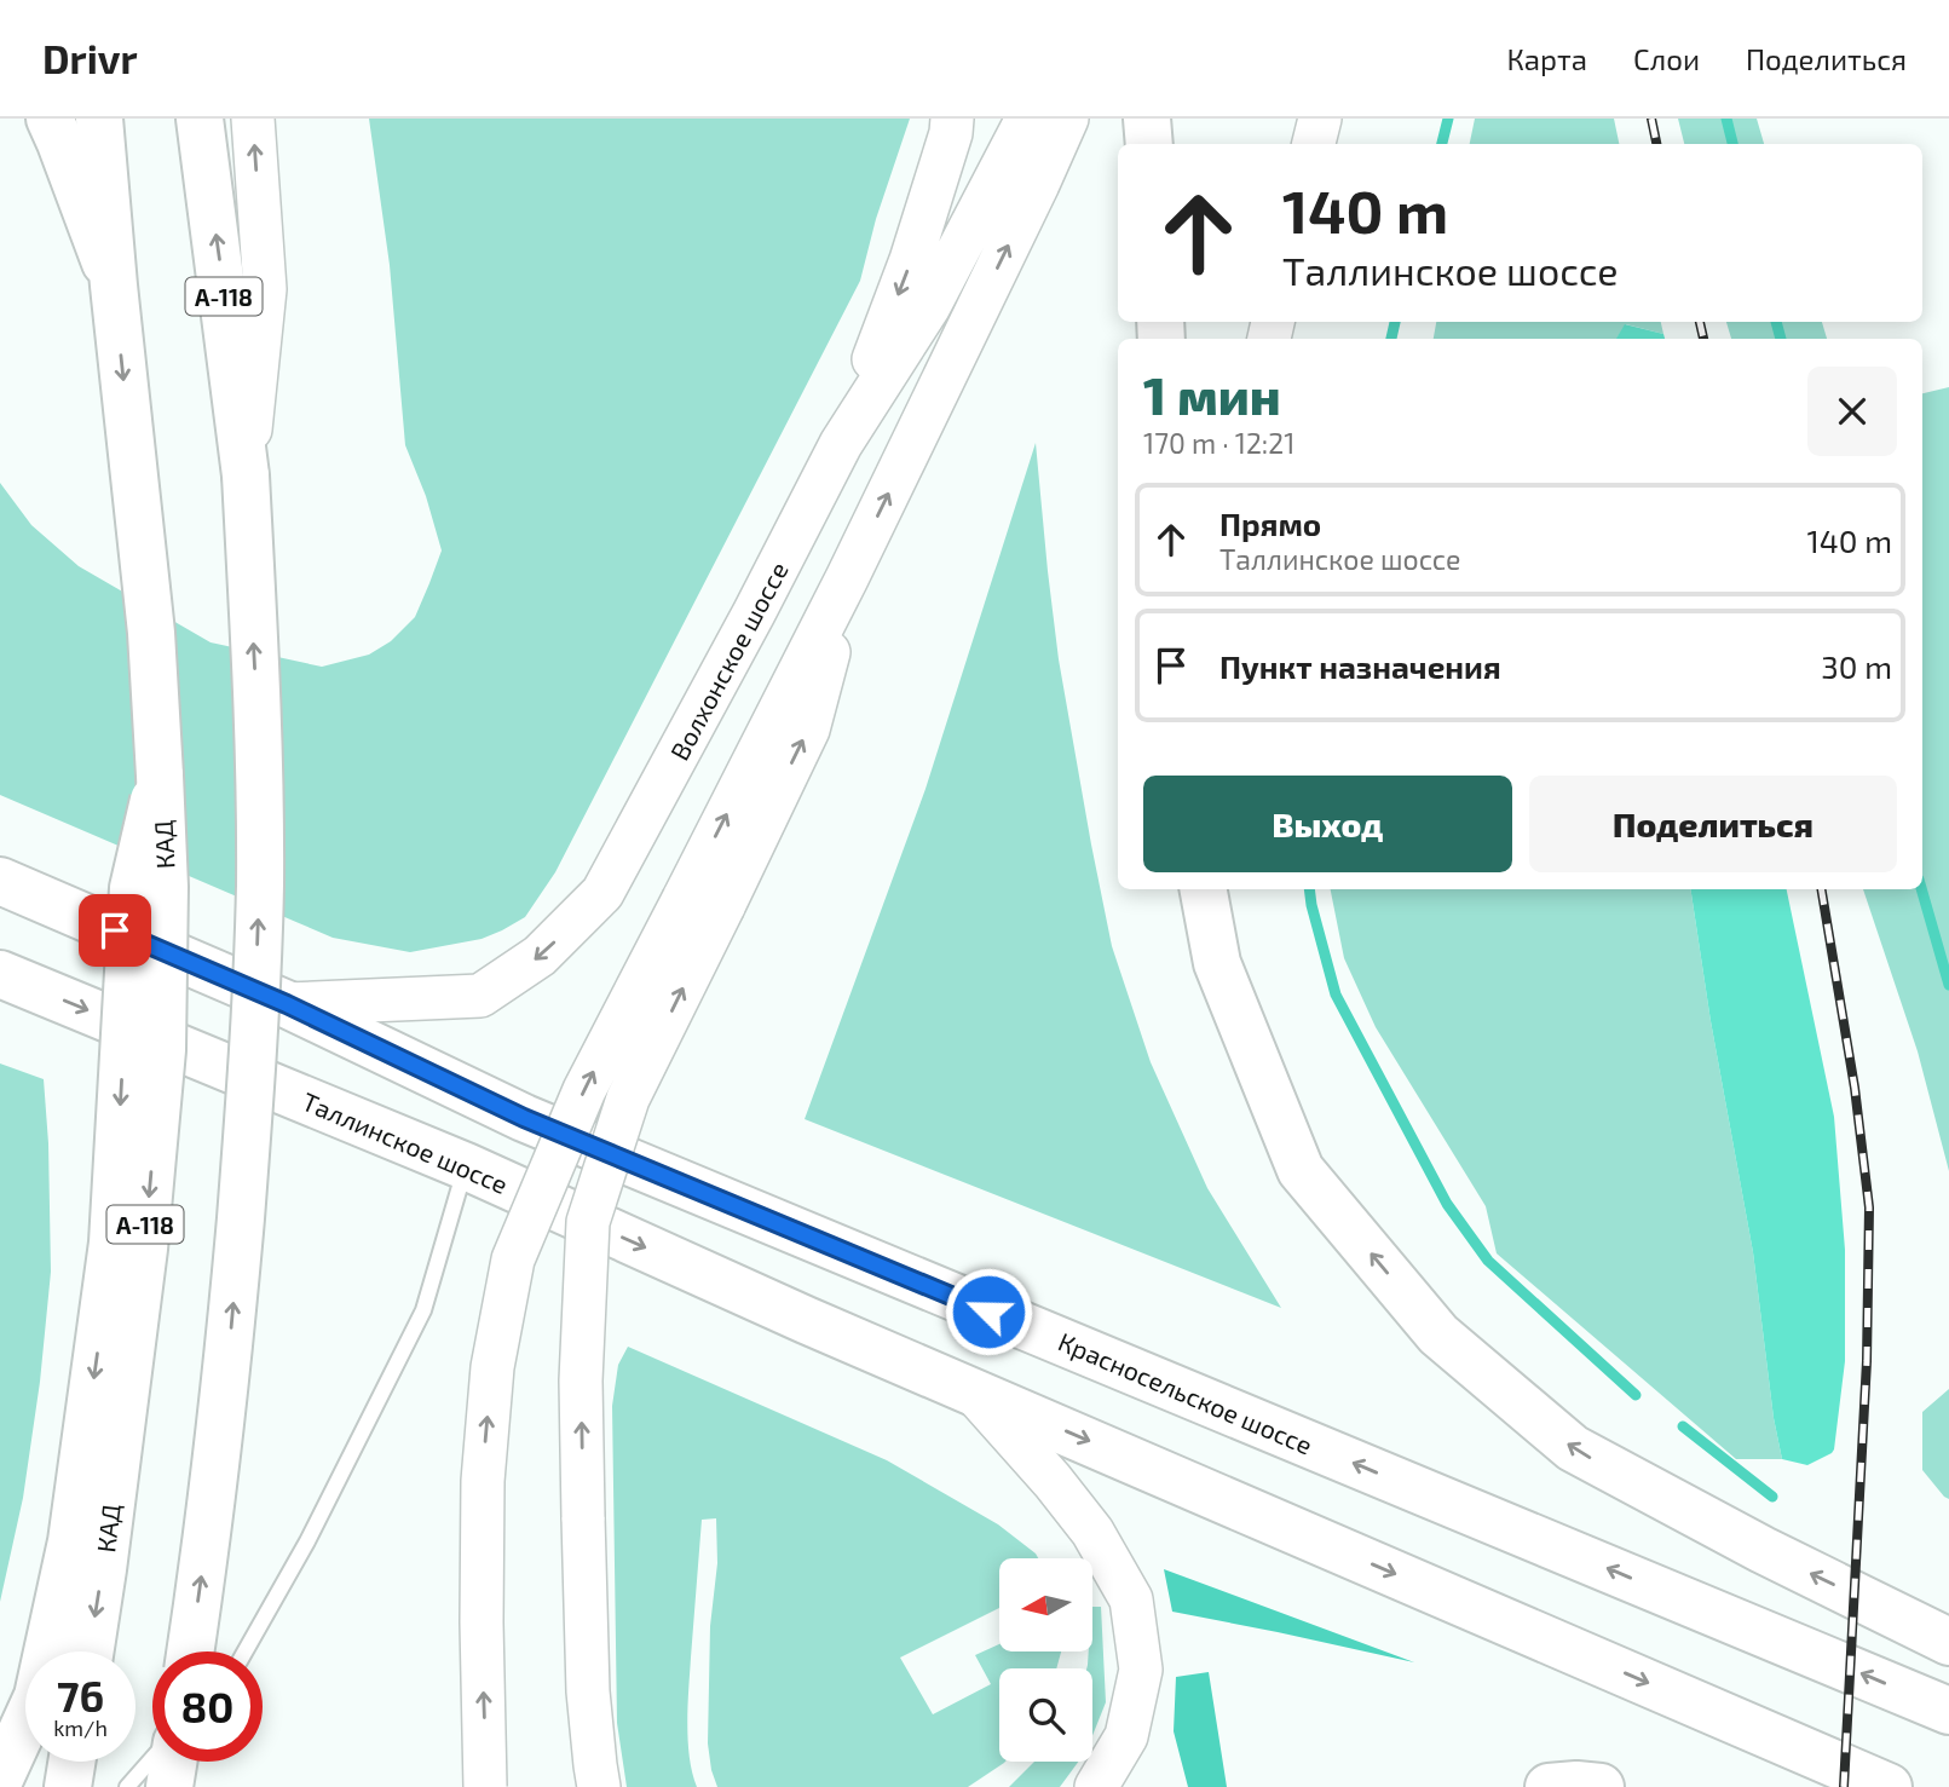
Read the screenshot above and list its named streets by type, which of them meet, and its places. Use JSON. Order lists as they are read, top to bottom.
{
  "streets": {
    "highway": [
      "А-118",
      "КАД",
      "Таллинское шоссе",
      "Красносельское шоссе"
    ],
    "main road": ["Волхонское шоссе"]
  },
  "crossings": [
    ["Волхонское шоссе", "Красносельское шоссе"]
  ],
  "one_way": ["Волхонское шоссе", "Таллинское шоссе"],
  "north": "left",
  "page": {
    "header": "Drivr",
    "nav": ["Карта", "Слои", "Поделиться"],
    "turn": ["140 m", "Таллинское шоссе"],
    "heading": ["1 мин", "170 m · 12:21"],
    "list": [
      {
        "name": "Прямо",
        "note": "Таллинское шоссе",
        "value": "140 m"
      },
      {
        "name": "Пункт назначения",
        "value": "30 m"
      }
    ],
    "buttons": ["Выход", "Поделиться"],
    "speed": "76 km/h",
    "limit": "80"
  }
}
